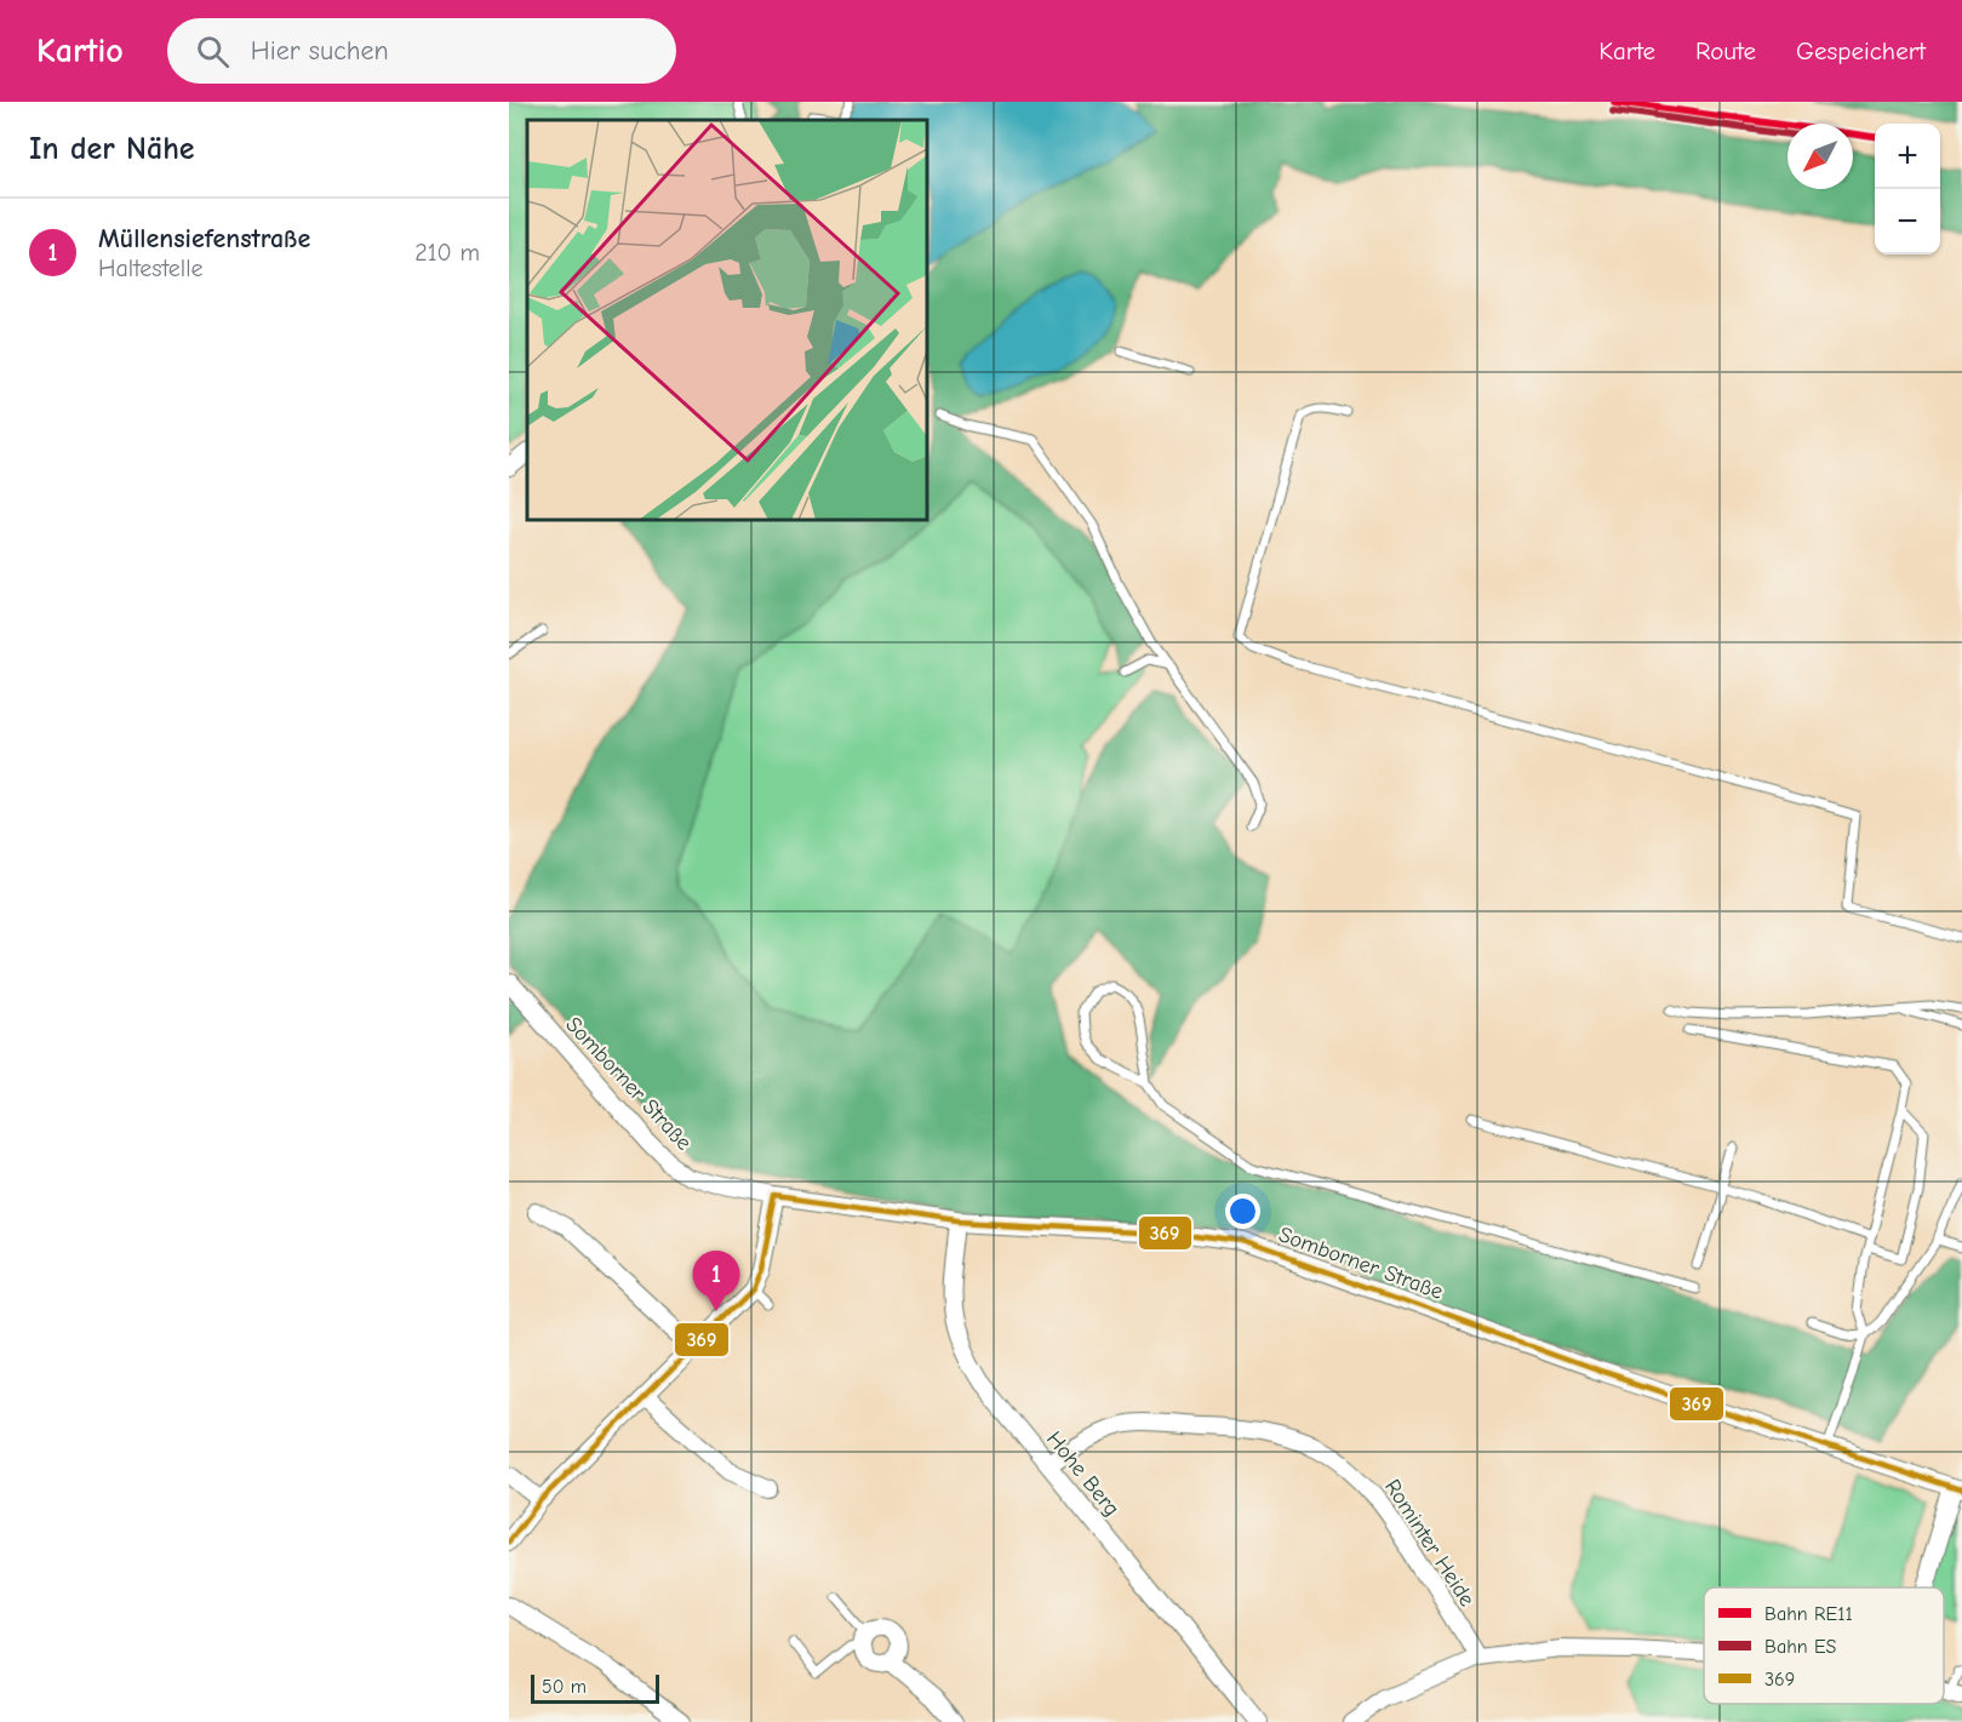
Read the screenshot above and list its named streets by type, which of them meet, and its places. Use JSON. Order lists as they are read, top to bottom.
{
  "streets": {
    "street": ["Somborner Straße", "Hohe Berg", "Rominter Heide"]
  },
  "crossings": [
    ["Somborner Straße", "Hohe Berg"],
    ["Hohe Berg", "Rominter Heide"]
  ],
  "lines": ["rail line RE11", "rail line ES", "transit line 369"],
  "legend": ["Bahn RE11", "Bahn ES", "369"],
  "scale_bar": "50 m",
  "north": "bottom left",
  "page": {
    "header": "Kartio",
    "search": "Hier suchen",
    "nav": ["Karte", "Route", "Gespeichert"],
    "heading": "In der Nähe",
    "map_buttons": ["+", "−"],
    "list": [
      {
        "mark": "1",
        "name": "Müllensiefenstraße",
        "note": "Haltestelle",
        "value": "210 m"
      }
    ],
    "pins": "1",
    "scale": "50 m"
  }
}
